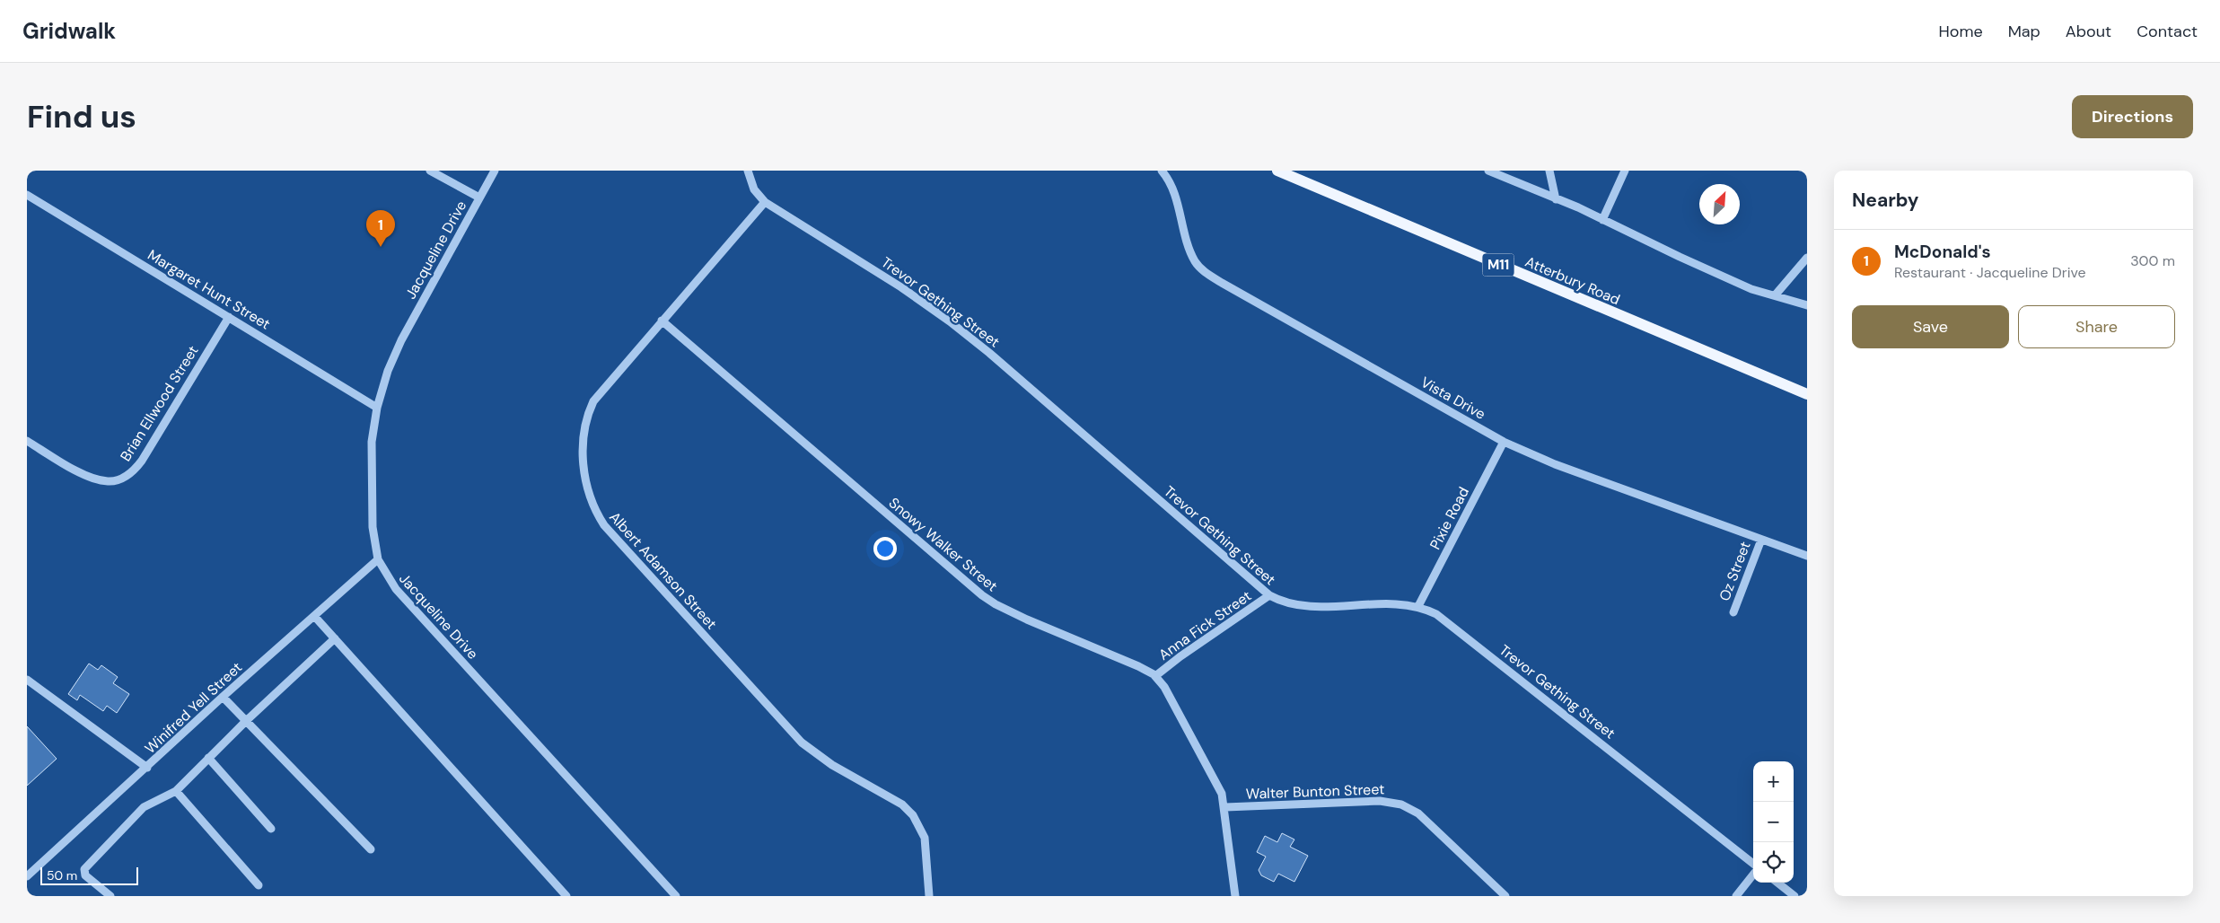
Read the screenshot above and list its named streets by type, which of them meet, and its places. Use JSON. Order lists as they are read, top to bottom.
{
  "streets": {
    "main road": ["M11", "Atterbury Road"],
    "street": [
      "Jacqueline Drive",
      "Margaret Hunt Street",
      "Trevor Gething Street",
      "Vista Drive",
      "Brian Ellwood Street",
      "Pixie Road",
      "Snowy Walker Street",
      "Albert Adamson Street",
      "Oz Street",
      "Anna Fick Street",
      "Winifred Yell Street",
      "Walter Bunton Street"
    ]
  },
  "crossings": [
    ["Jacqueline Drive", "Margaret Hunt Street"],
    ["Jacqueline Drive", "Winifred Yell Street"],
    ["Margaret Hunt Street", "Brian Ellwood Street"],
    ["Trevor Gething Street", "Pixie Road"],
    ["Trevor Gething Street", "Albert Adamson Street"],
    ["Trevor Gething Street", "Anna Fick Street"],
    ["Vista Drive", "Pixie Road"],
    ["Vista Drive", "Oz Street"],
    ["Snowy Walker Street", "Albert Adamson Street"],
    ["Snowy Walker Street", "Anna Fick Street"],
    ["Snowy Walker Street", "Walter Bunton Street"]
  ],
  "scale_bar": "50 m",
  "north": "top right",
  "page": {
    "header": "Gridwalk",
    "nav": [
      "Home",
      "Map",
      "About",
      "Contact"
    ],
    "buttons": [
      "Directions",
      ["Save", "Share"]
    ],
    "title": "Find us",
    "heading": "Nearby",
    "pins": "1",
    "list": [
      {
        "mark": "1",
        "name": "McDonald's",
        "note": "Restaurant · Jacqueline Drive",
        "value": "300 m"
      }
    ],
    "map_buttons": ["+", "−"],
    "scale": "50 m"
  }
}
